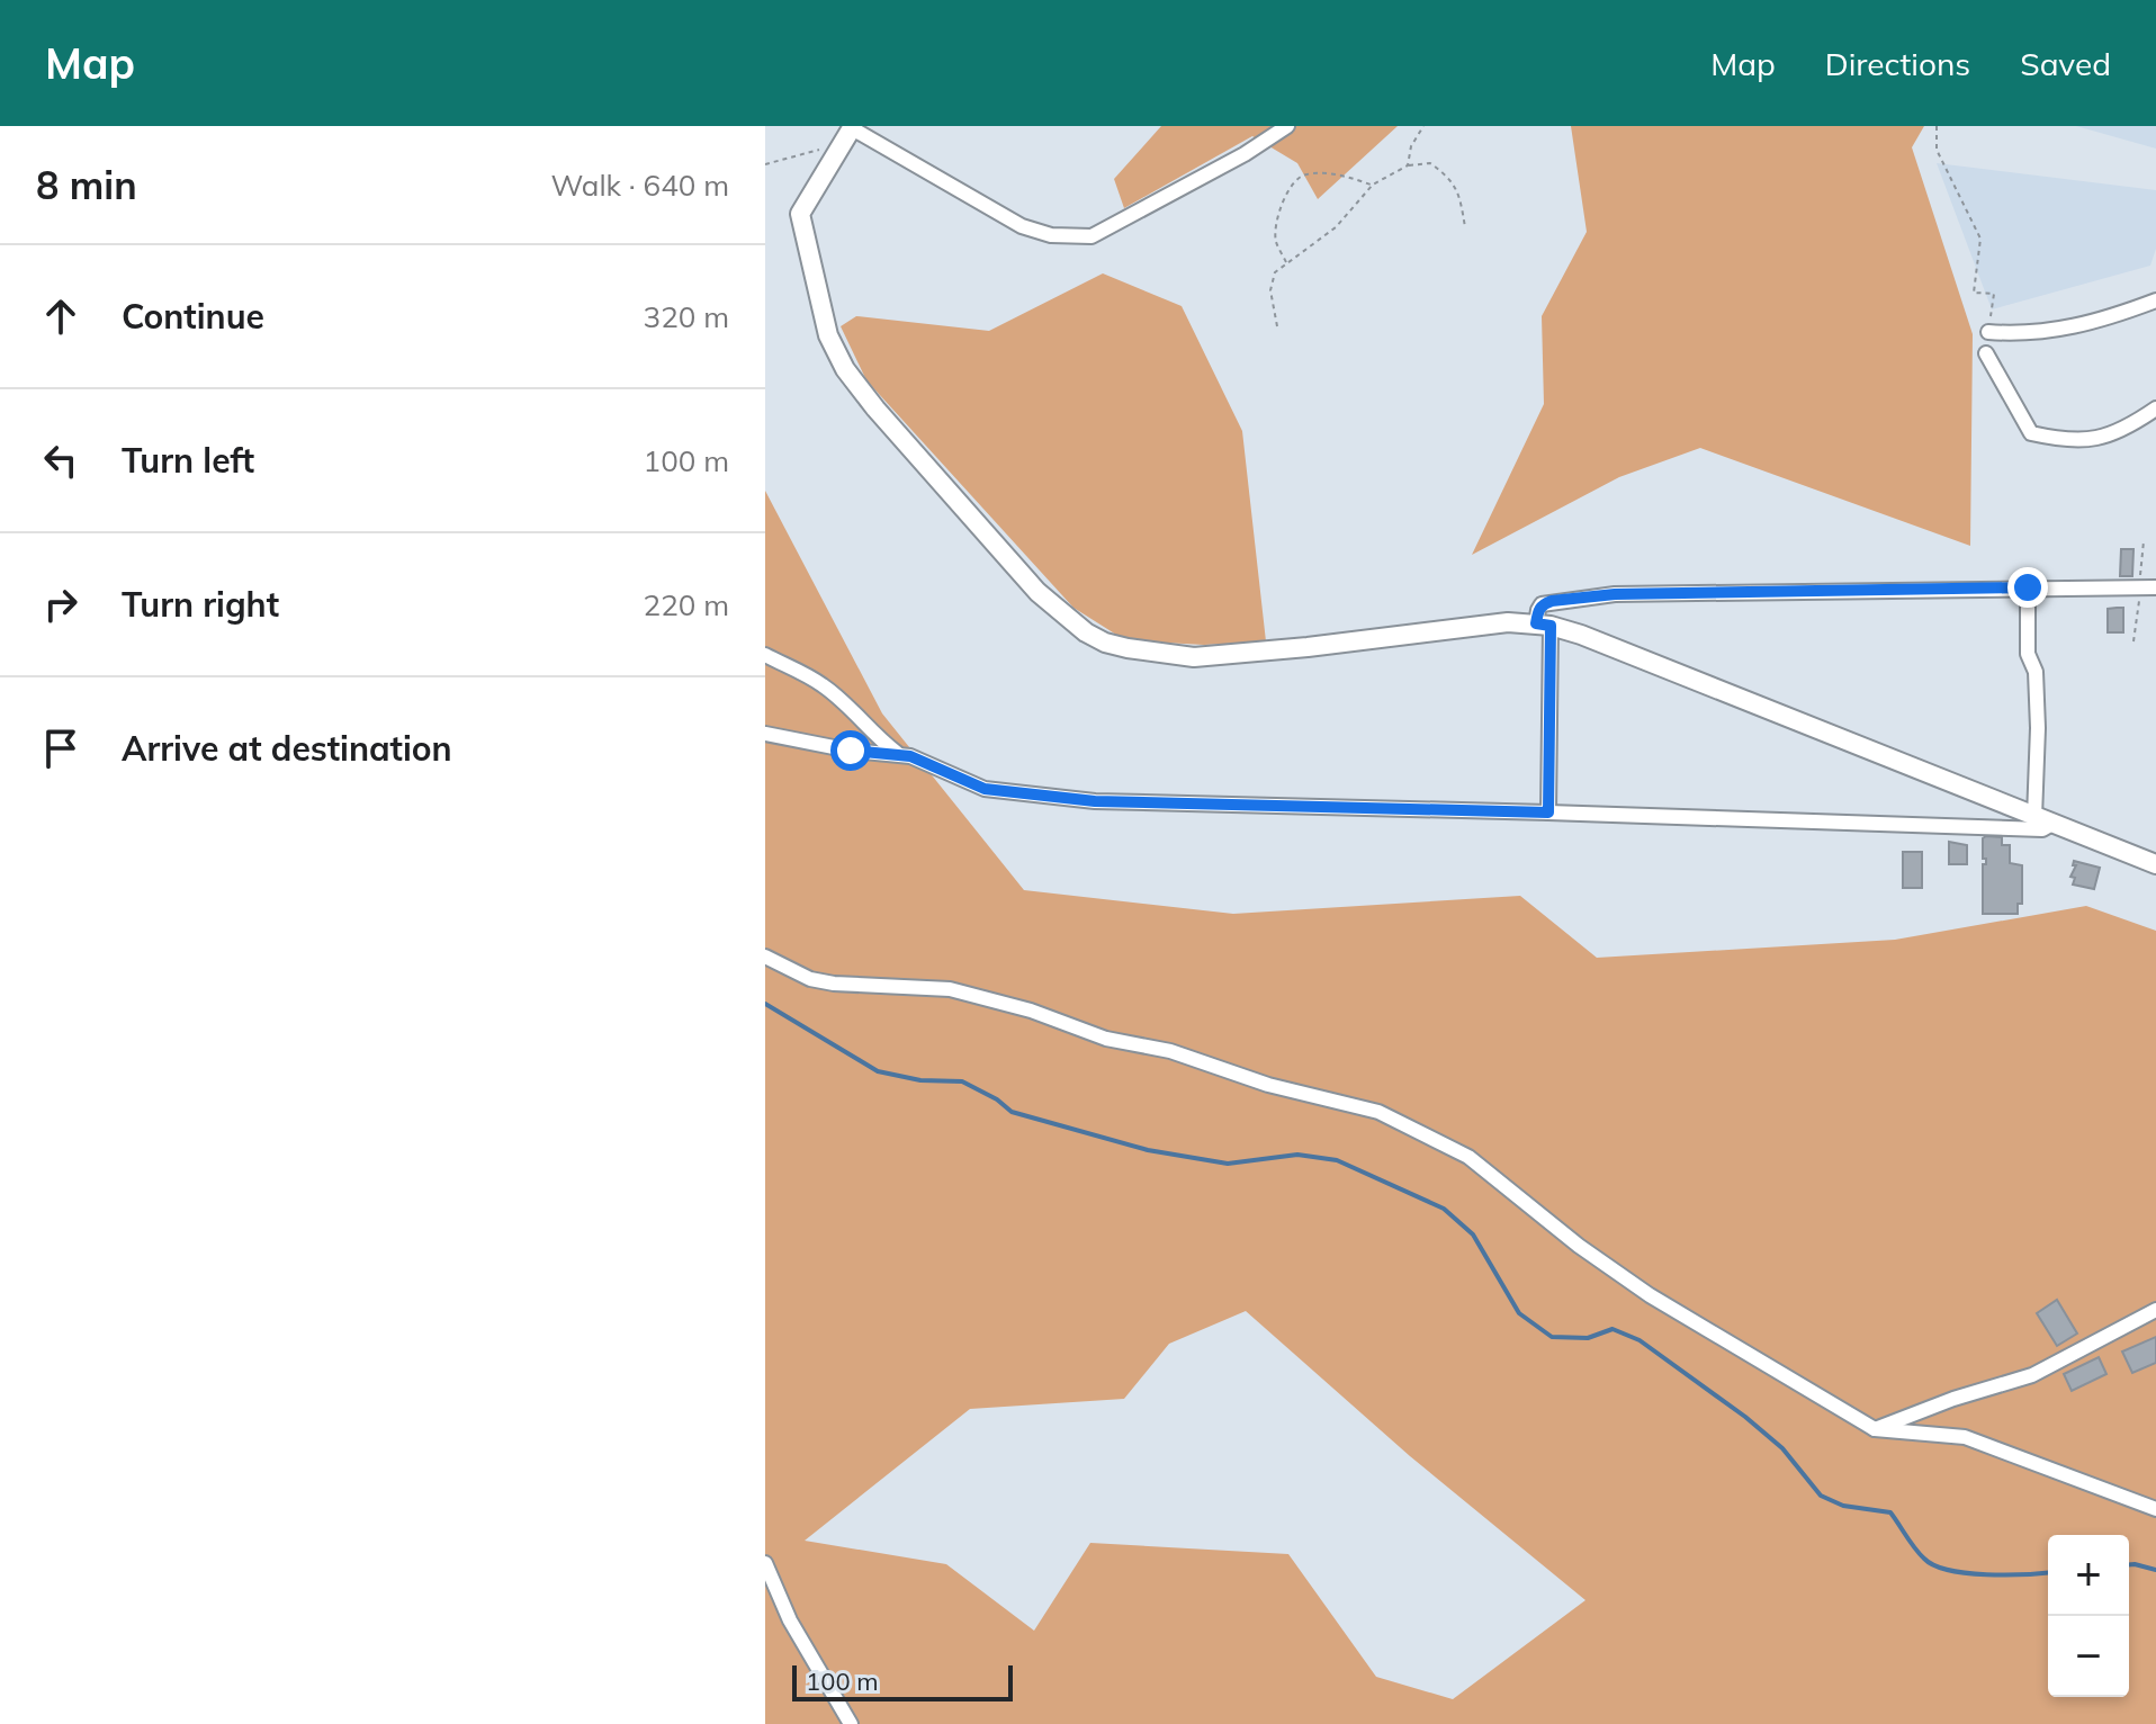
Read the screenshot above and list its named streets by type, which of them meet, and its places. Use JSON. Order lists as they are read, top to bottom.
{
  "scale_bar": "100 m",
  "page": {
    "header": "Map",
    "nav": ["Map", "Directions", "Saved"],
    "heading": ["8 min", "Walk · 640 m"],
    "list": [
      ["Continue", "320 m"],
      ["Turn left", "100 m"],
      ["Turn right", "220 m"],
      "Arrive at destination"
    ],
    "map_buttons": ["+", "−"],
    "scale": "100 m"
  }
}
